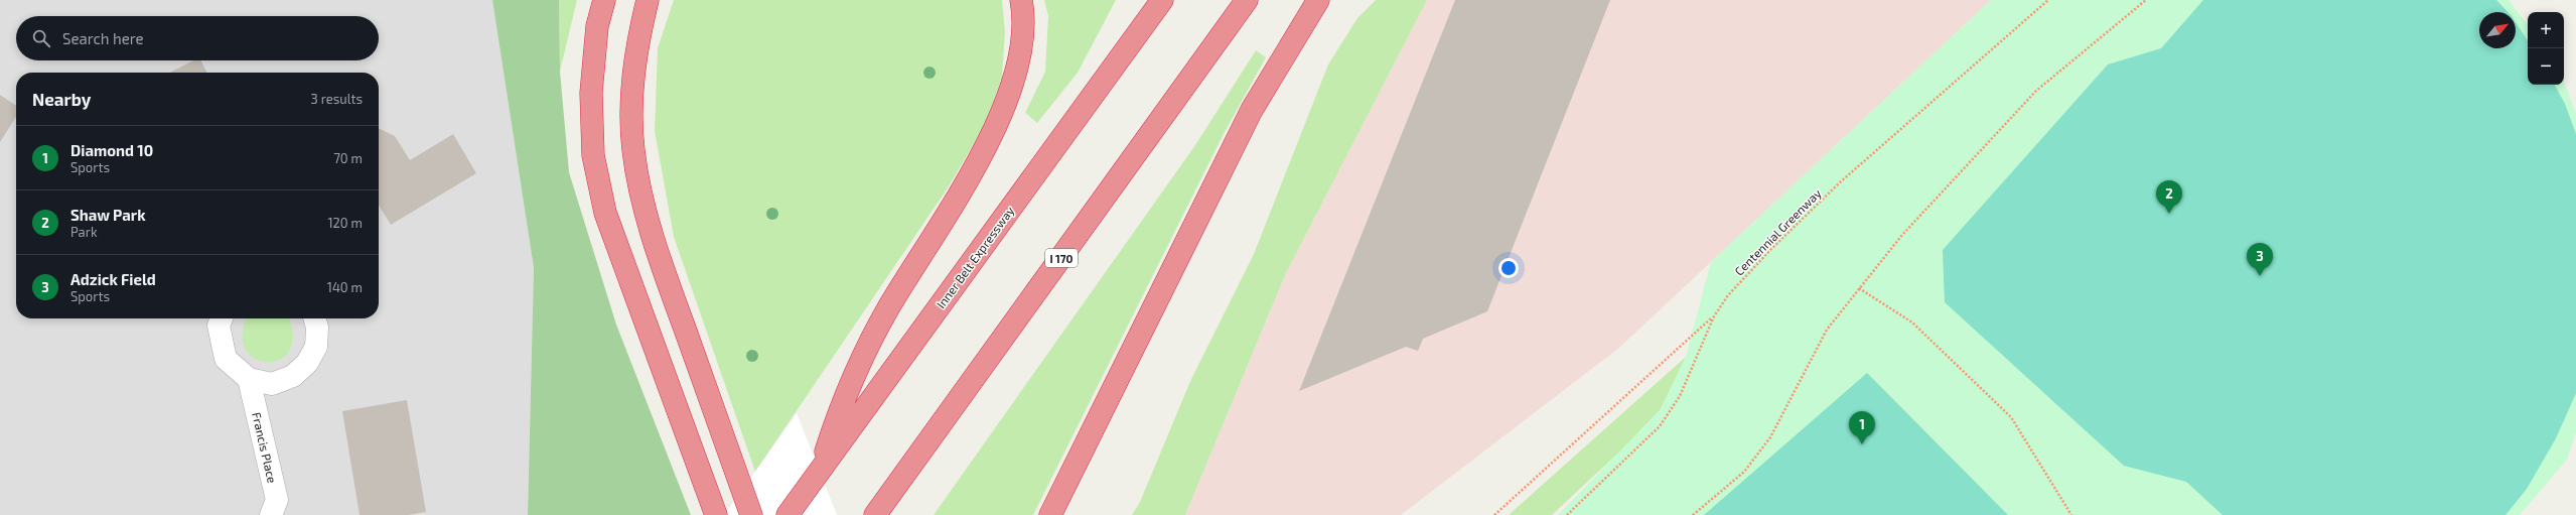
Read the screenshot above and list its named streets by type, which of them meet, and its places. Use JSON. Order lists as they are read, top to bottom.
{
  "streets": {
    "highway": ["Inner Belt Expressway", "I 170"],
    "street": ["Francis Place"],
    "path": ["Centennial Greenway"]
  },
  "north": "top right",
  "page": {
    "map_buttons": ["+", "−"],
    "search": "Search here",
    "heading": ["Nearby", "3 results"],
    "list": [
      {
        "mark": "1",
        "name": "Diamond 10",
        "note": "Sports",
        "value": "70 m"
      },
      {
        "mark": "2",
        "name": "Shaw Park",
        "note": "Park",
        "value": "120 m"
      },
      {
        "mark": "3",
        "name": "Adzick Field",
        "note": "Sports",
        "value": "140 m"
      }
    ],
    "pins": ["2", "3", "1"]
  }
}
